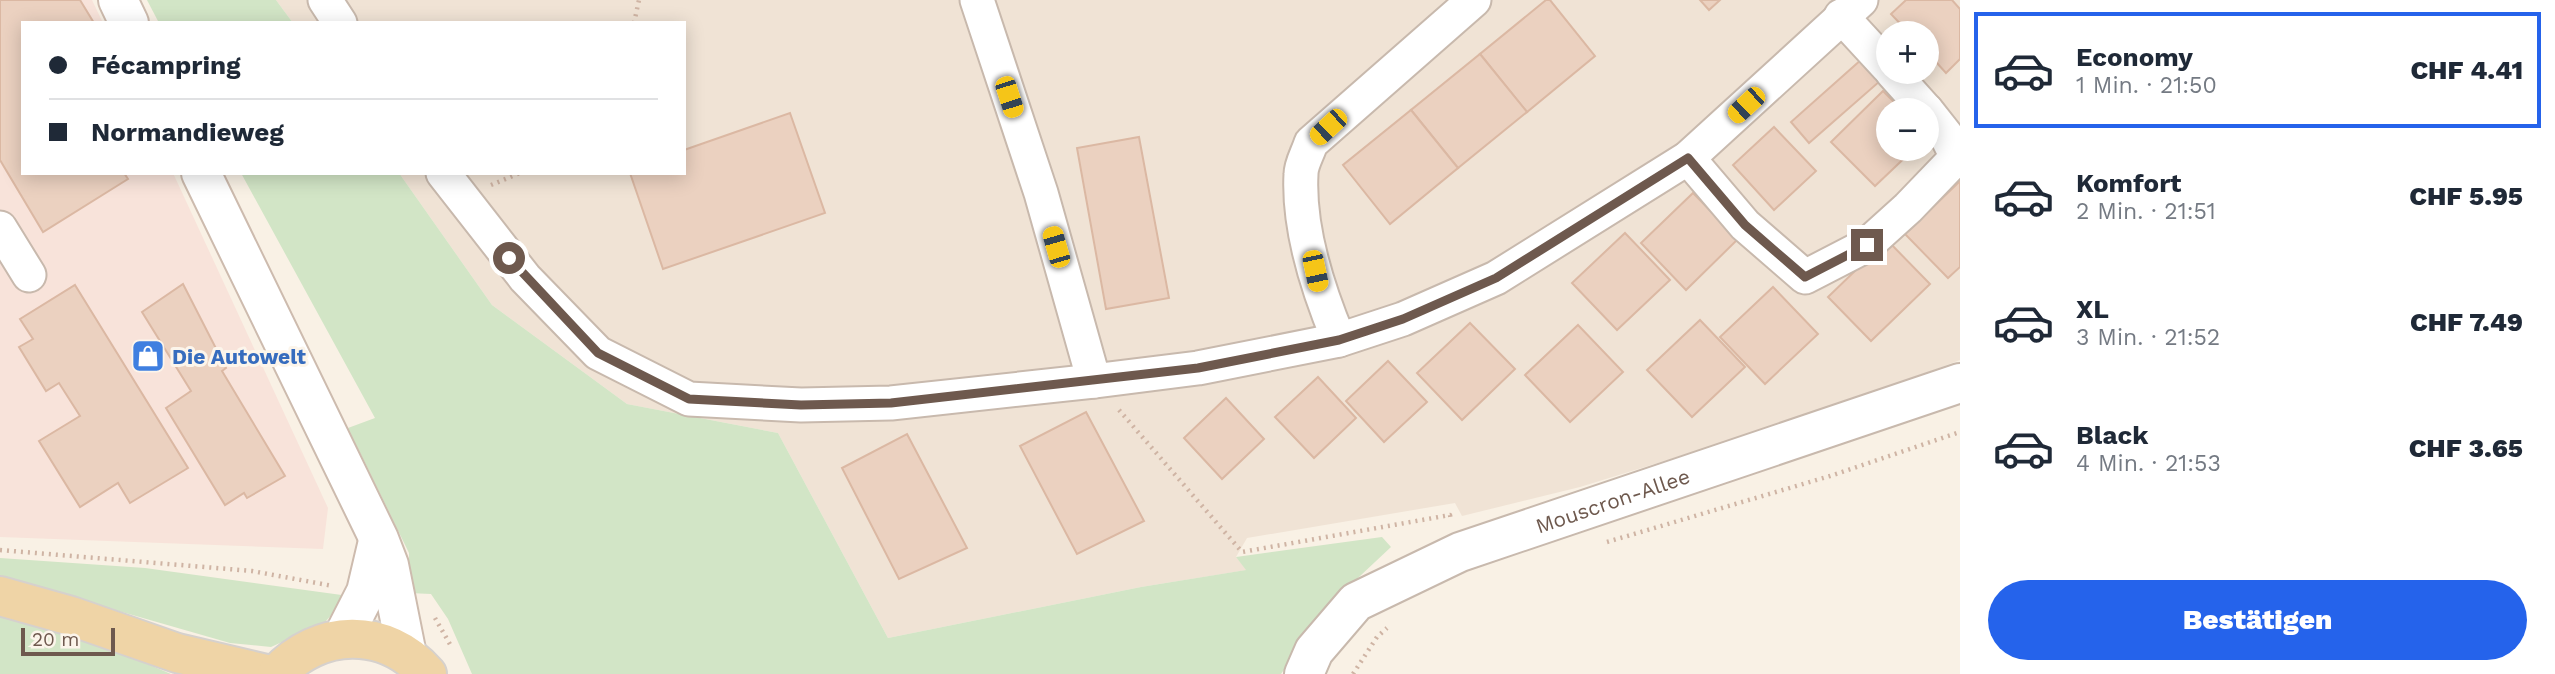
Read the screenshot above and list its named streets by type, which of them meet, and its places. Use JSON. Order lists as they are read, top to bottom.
{
  "streets": {
    "street": ["Mouscron-Allee"]
  },
  "places": {
    "shop": ["Die Autowelt"]
  },
  "scale_bar": "20 m",
  "page": {
    "list": [
      {
        "name": "Economy",
        "note": "1 Min. · 21:50",
        "value": "CHF 4.41"
      },
      {
        "name": "Komfort",
        "note": "2 Min. · 21:51",
        "value": "CHF 5.95"
      },
      {
        "name": "XL",
        "note": "3 Min. · 21:52",
        "value": "CHF 7.49"
      },
      {
        "name": "Black",
        "note": "4 Min. · 21:53",
        "value": "CHF 3.65"
      }
    ],
    "map_buttons": ["+", "−"],
    "banner": ["Fécampring", "Normandieweg"],
    "buttons": "Bestätigen",
    "scale": "20 m"
  }
}
